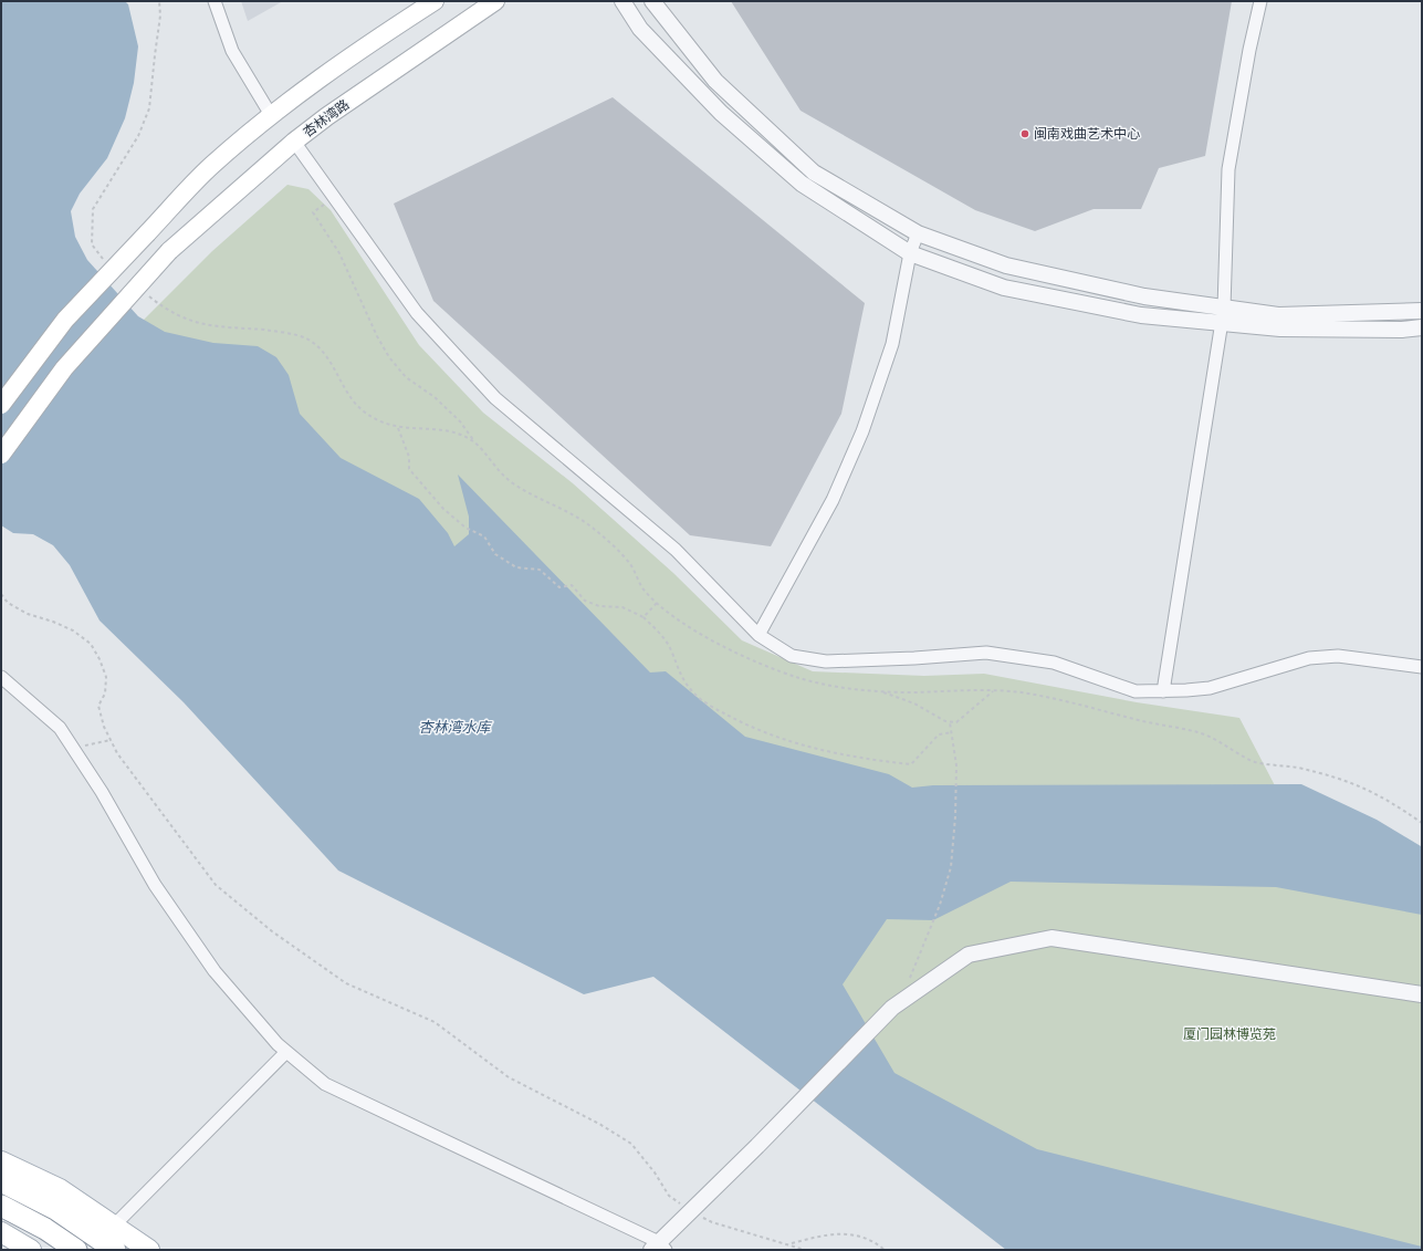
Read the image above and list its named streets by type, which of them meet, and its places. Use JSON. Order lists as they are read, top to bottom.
{
  "streets": {
    "main road": ["杏林湾路"]
  },
  "water": ["杏林湾水库"],
  "parks": ["厦门园林博览苑"],
  "places": ["闽南戏曲艺术中心"]
}
